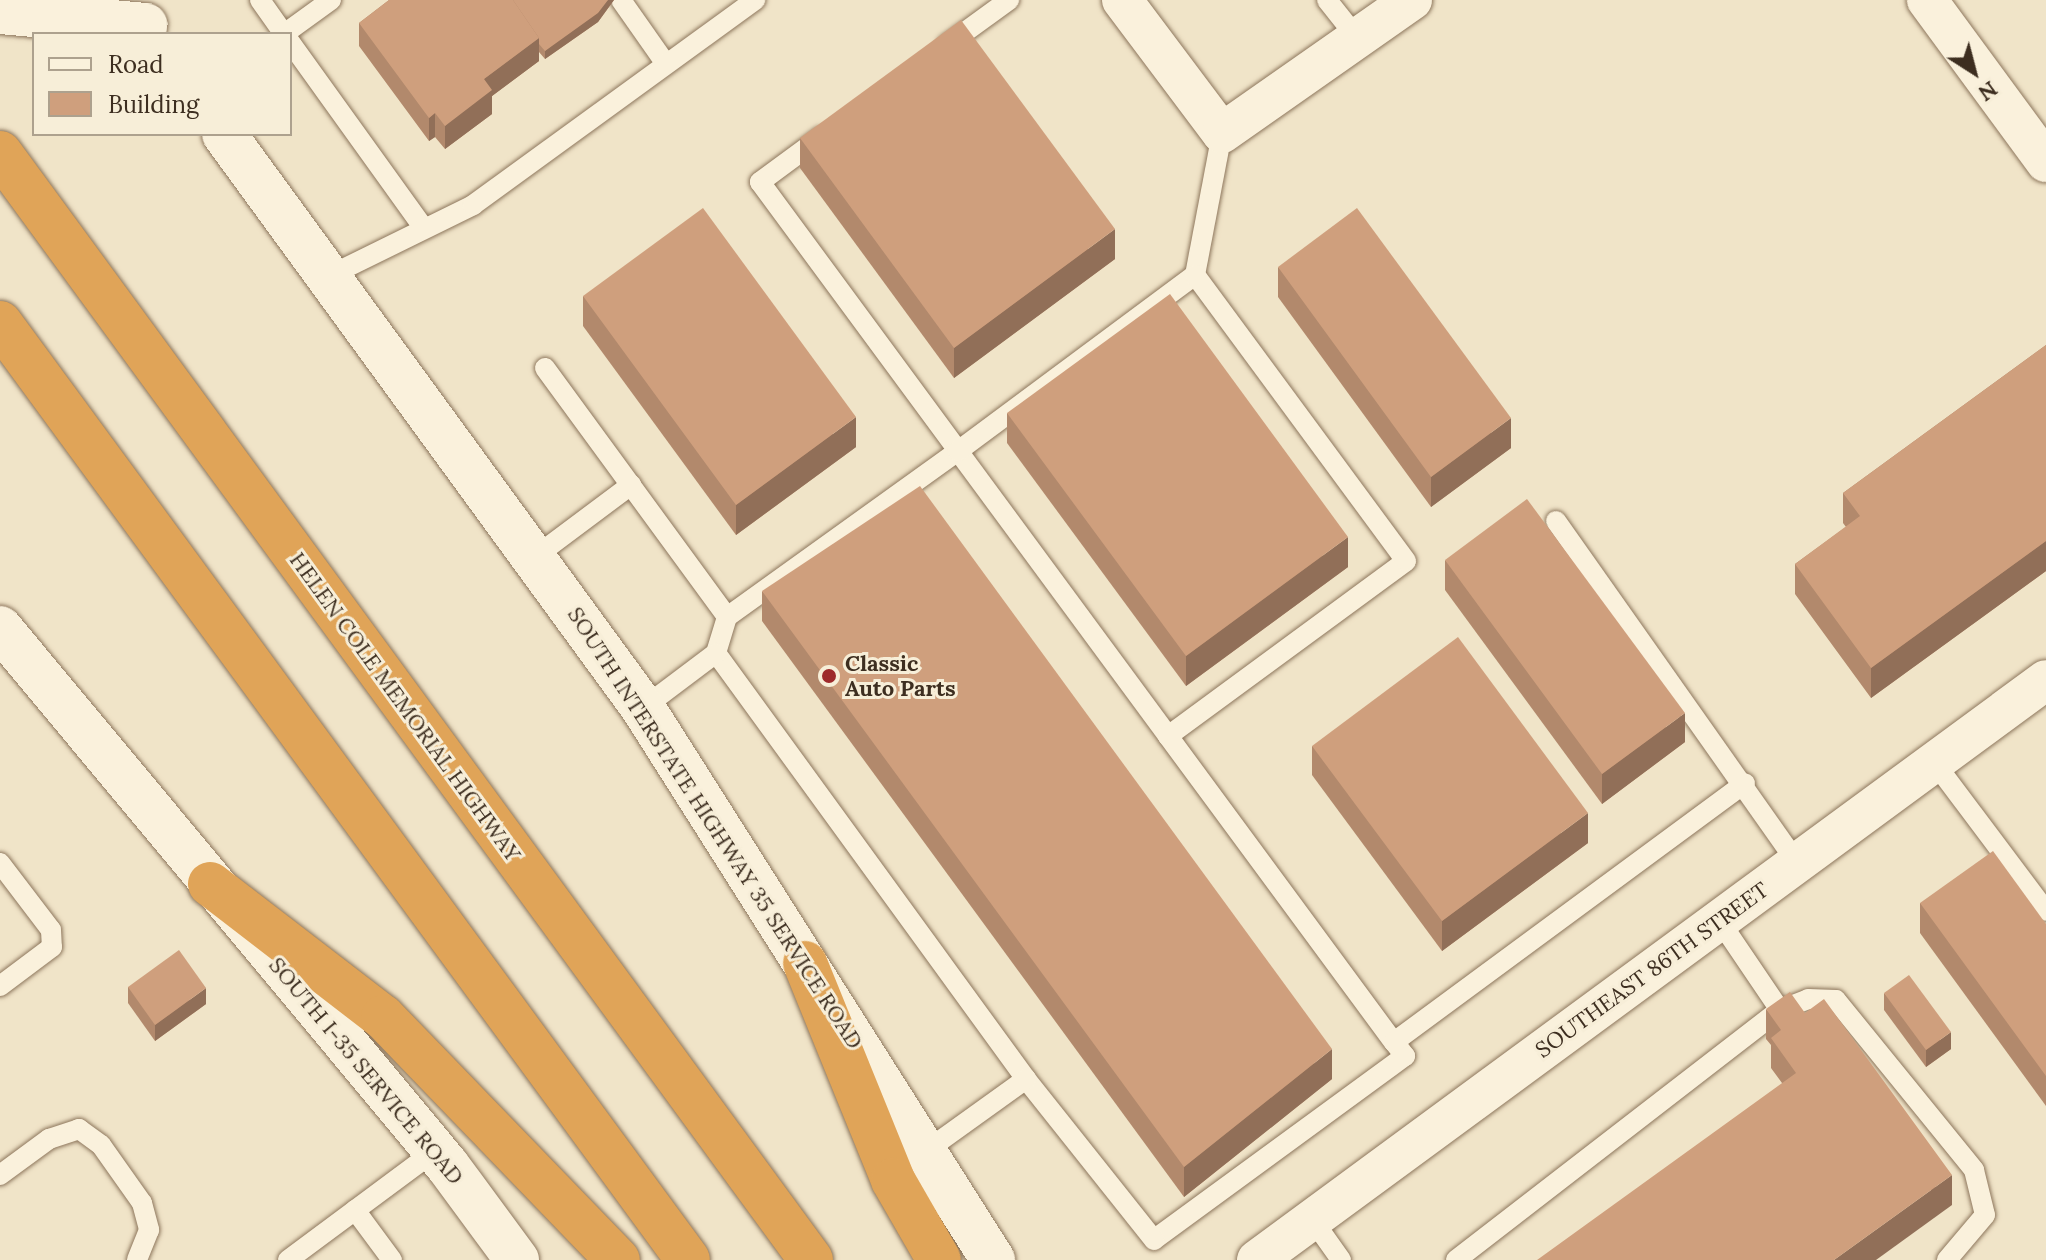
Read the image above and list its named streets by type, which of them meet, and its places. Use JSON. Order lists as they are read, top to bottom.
{
  "streets": {
    "highway": ["HELEN COLE MEMORIAL HIGHWAY"],
    "main road": ["SOUTH INTERSTATE HIGHWAY 35 SERVICE ROAD", "SOUTH I-35 SERVICE ROAD"],
    "street": ["SOUTHEAST 86TH STREET"]
  },
  "places": ["Classic Auto Parts"],
  "legend": ["Road", "Building"],
  "north": "bottom right"
}
